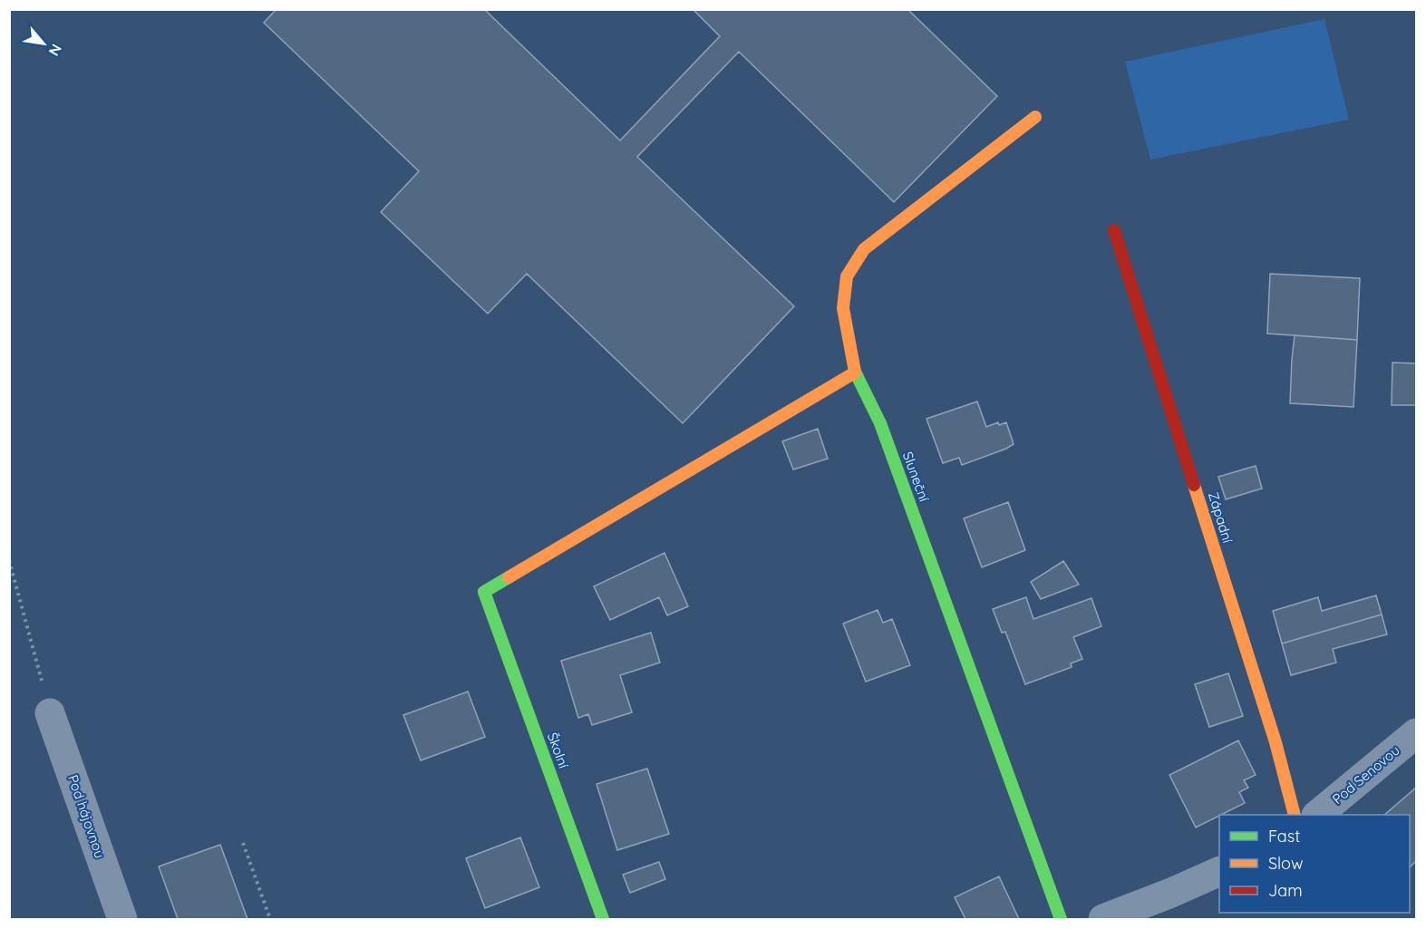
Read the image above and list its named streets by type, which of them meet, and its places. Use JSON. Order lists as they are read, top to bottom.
{
  "streets": {
    "street": [
      "Sluneční",
      "Západní",
      "Školní",
      "Pod Senovou",
      "Pod hájovnou"
    ]
  },
  "crossings": [
    ["Sluneční", "Školní"]
  ],
  "legend": ["Fast", "Slow", "Jam"],
  "north": "bottom right"
}
